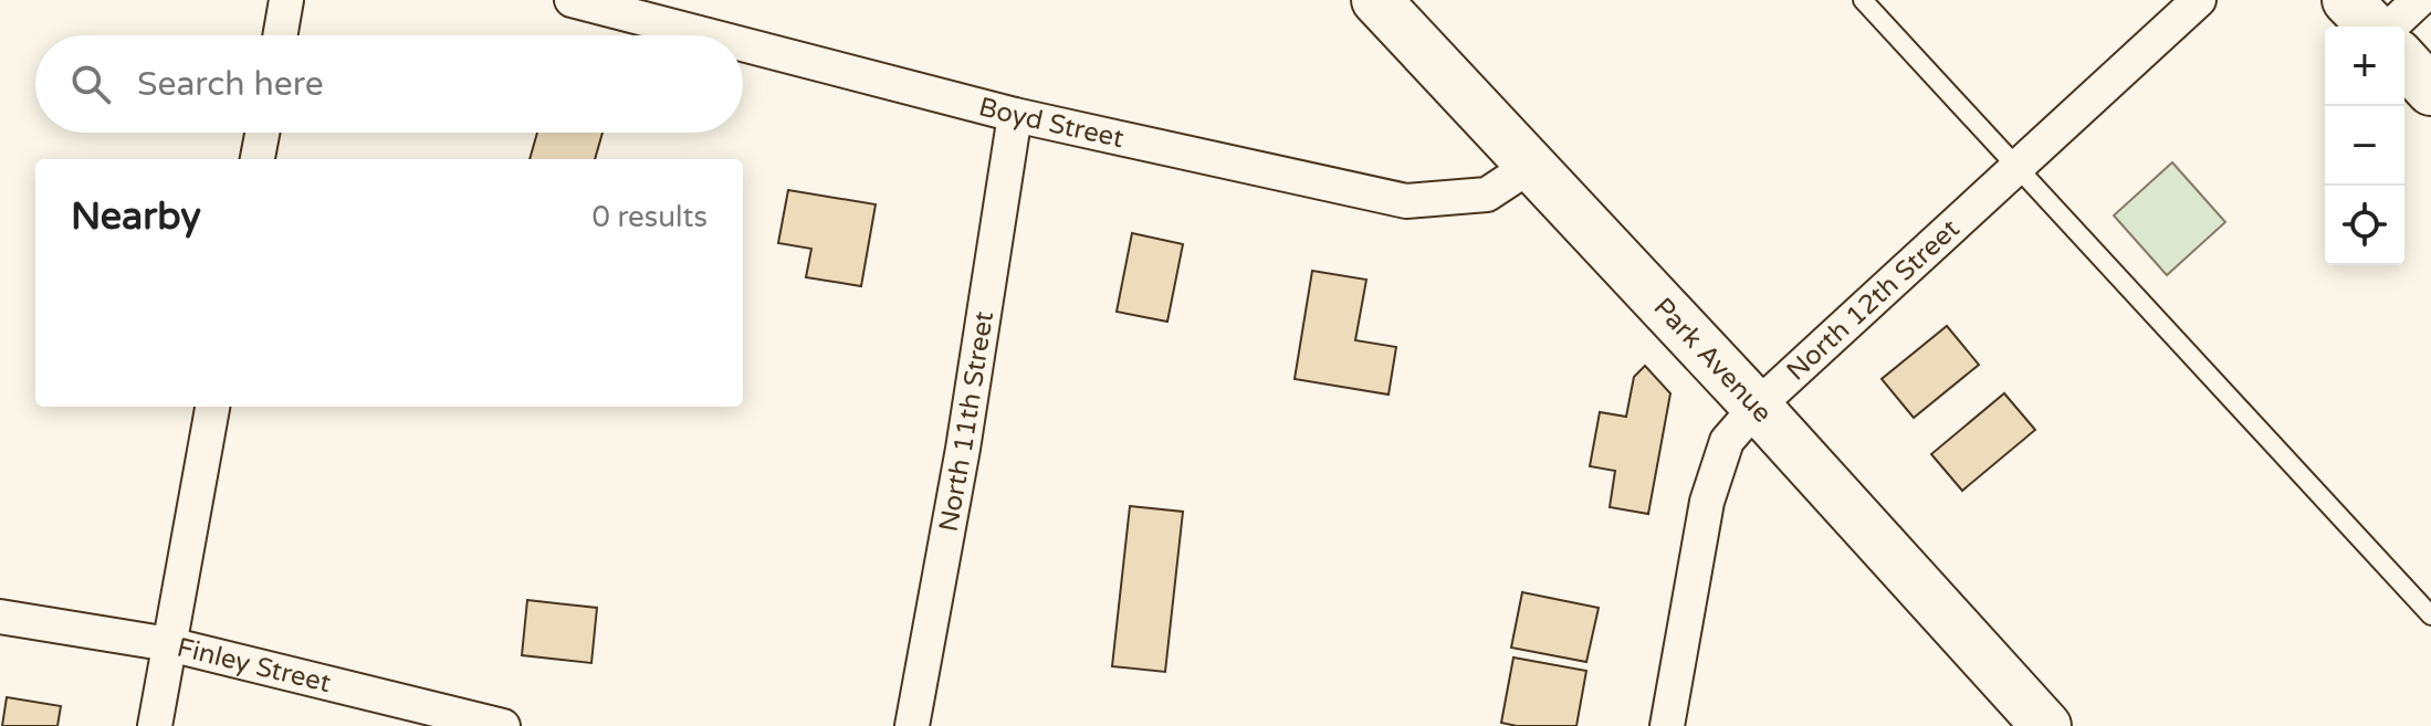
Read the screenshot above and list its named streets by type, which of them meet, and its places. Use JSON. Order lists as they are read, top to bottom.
{
  "streets": {
    "main road": ["Park Avenue"],
    "street": [
      "Boyd Street",
      "North 12th Street",
      "North 11th Street",
      "Finley Street"
    ]
  },
  "crossings": [
    ["Boyd Street", "Park Avenue"],
    ["Boyd Street", "North 11th Street"],
    ["North 12th Street", "Park Avenue"]
  ],
  "page": {
    "map_buttons": ["+", "−"],
    "search": "Search here",
    "heading": ["Nearby", "0 results"]
  }
}
